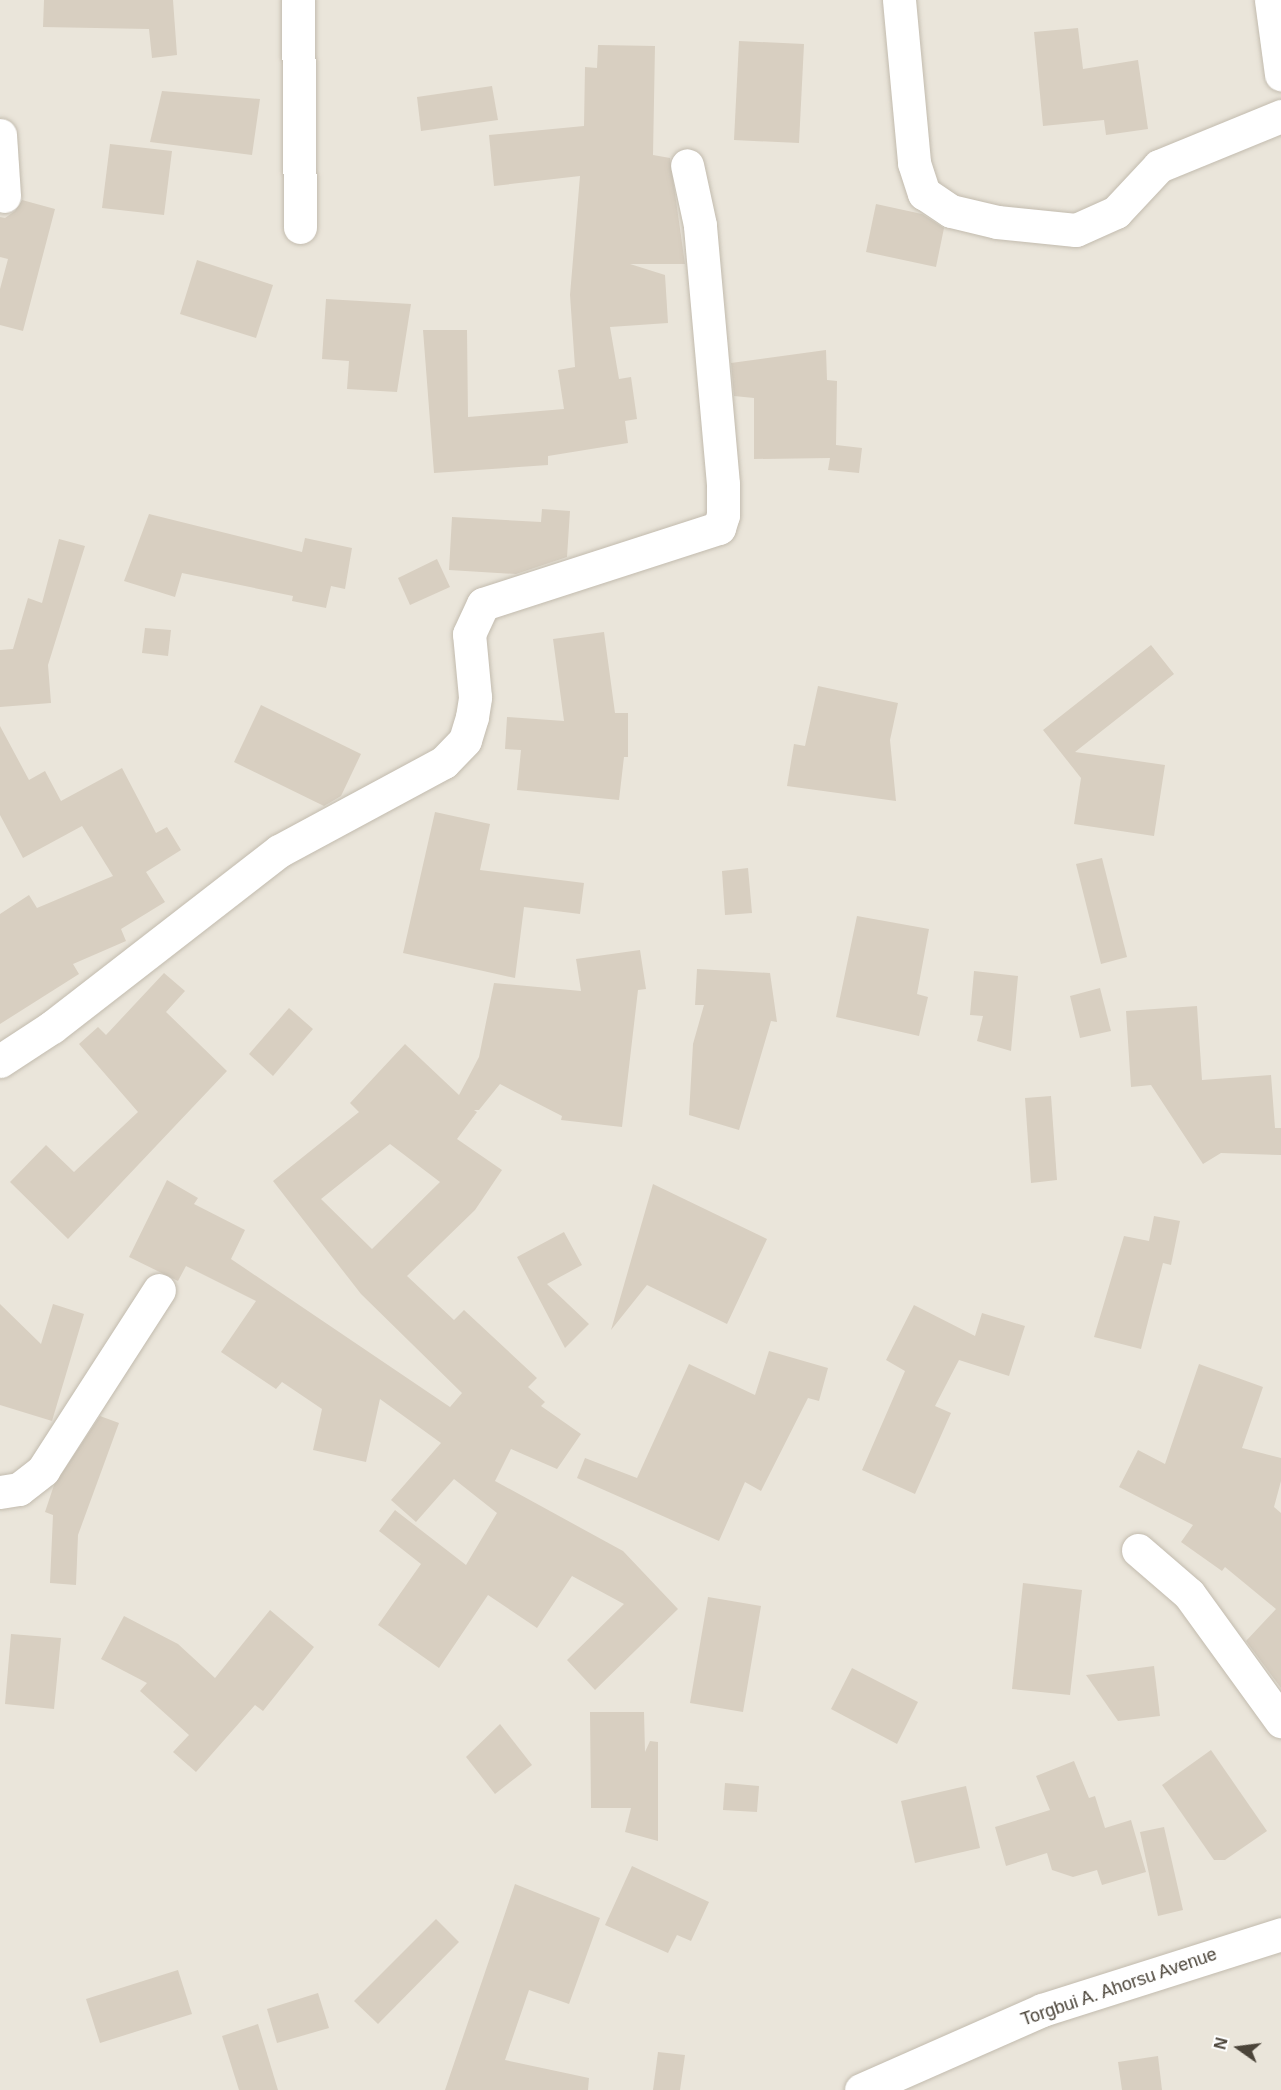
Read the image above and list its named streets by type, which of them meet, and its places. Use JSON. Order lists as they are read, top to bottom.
{
  "streets": {
    "street": ["Torgbui A. Ahorsu Avenue"]
  },
  "north": "left"
}
